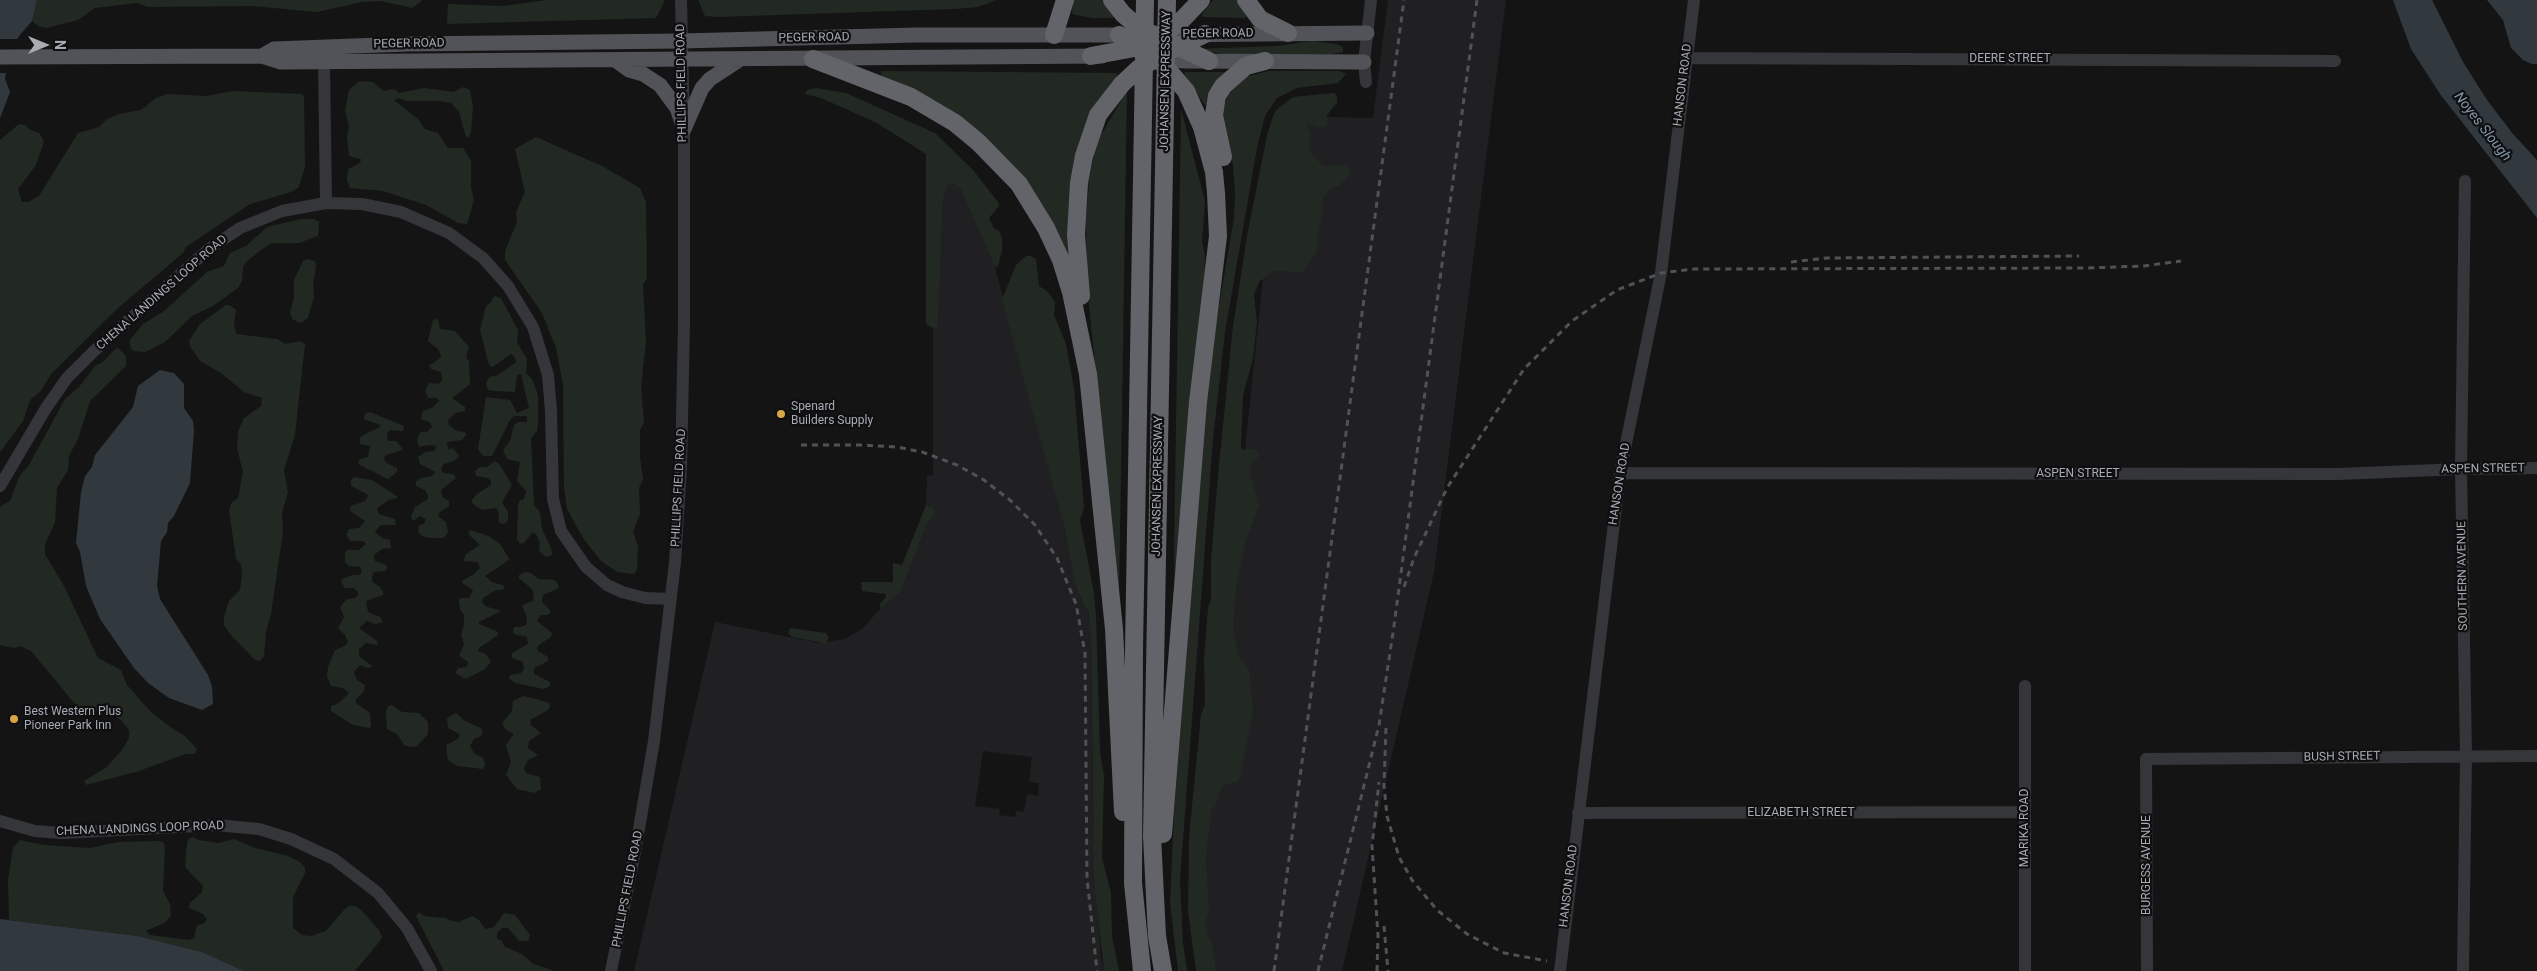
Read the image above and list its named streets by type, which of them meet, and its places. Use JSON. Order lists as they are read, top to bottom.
{
  "streets": {
    "highway": ["JOHANSEN EXPRESSWAY"],
    "main road": ["PEGER ROAD"],
    "street": [
      "DEERE STREET",
      "PHILLIPS FIELD ROAD",
      "HANSON ROAD",
      "CHENA LANDINGS LOOP ROAD",
      "ASPEN STREET",
      "SOUTHERN AVENUE",
      "BUSH STREET",
      "ELIZABETH STREET",
      "MARIKA ROAD",
      "BURGESS AVENUE"
    ]
  },
  "crossings": [
    ["PEGER ROAD", "PHILLIPS FIELD ROAD"],
    ["DEERE STREET", "HANSON ROAD"],
    ["PHILLIPS FIELD ROAD", "CHENA LANDINGS LOOP ROAD"],
    ["HANSON ROAD", "ASPEN STREET"],
    ["HANSON ROAD", "ELIZABETH STREET"],
    ["ASPEN STREET", "SOUTHERN AVENUE"],
    ["SOUTHERN AVENUE", "BUSH STREET"],
    ["BUSH STREET", "BURGESS AVENUE"],
    ["ELIZABETH STREET", "MARIKA ROAD"]
  ],
  "water": ["Noyes Slough"],
  "places": ["Spenard Builders Supply", "Best Western Plus Pioneer Park Inn"],
  "north": "right"
}
